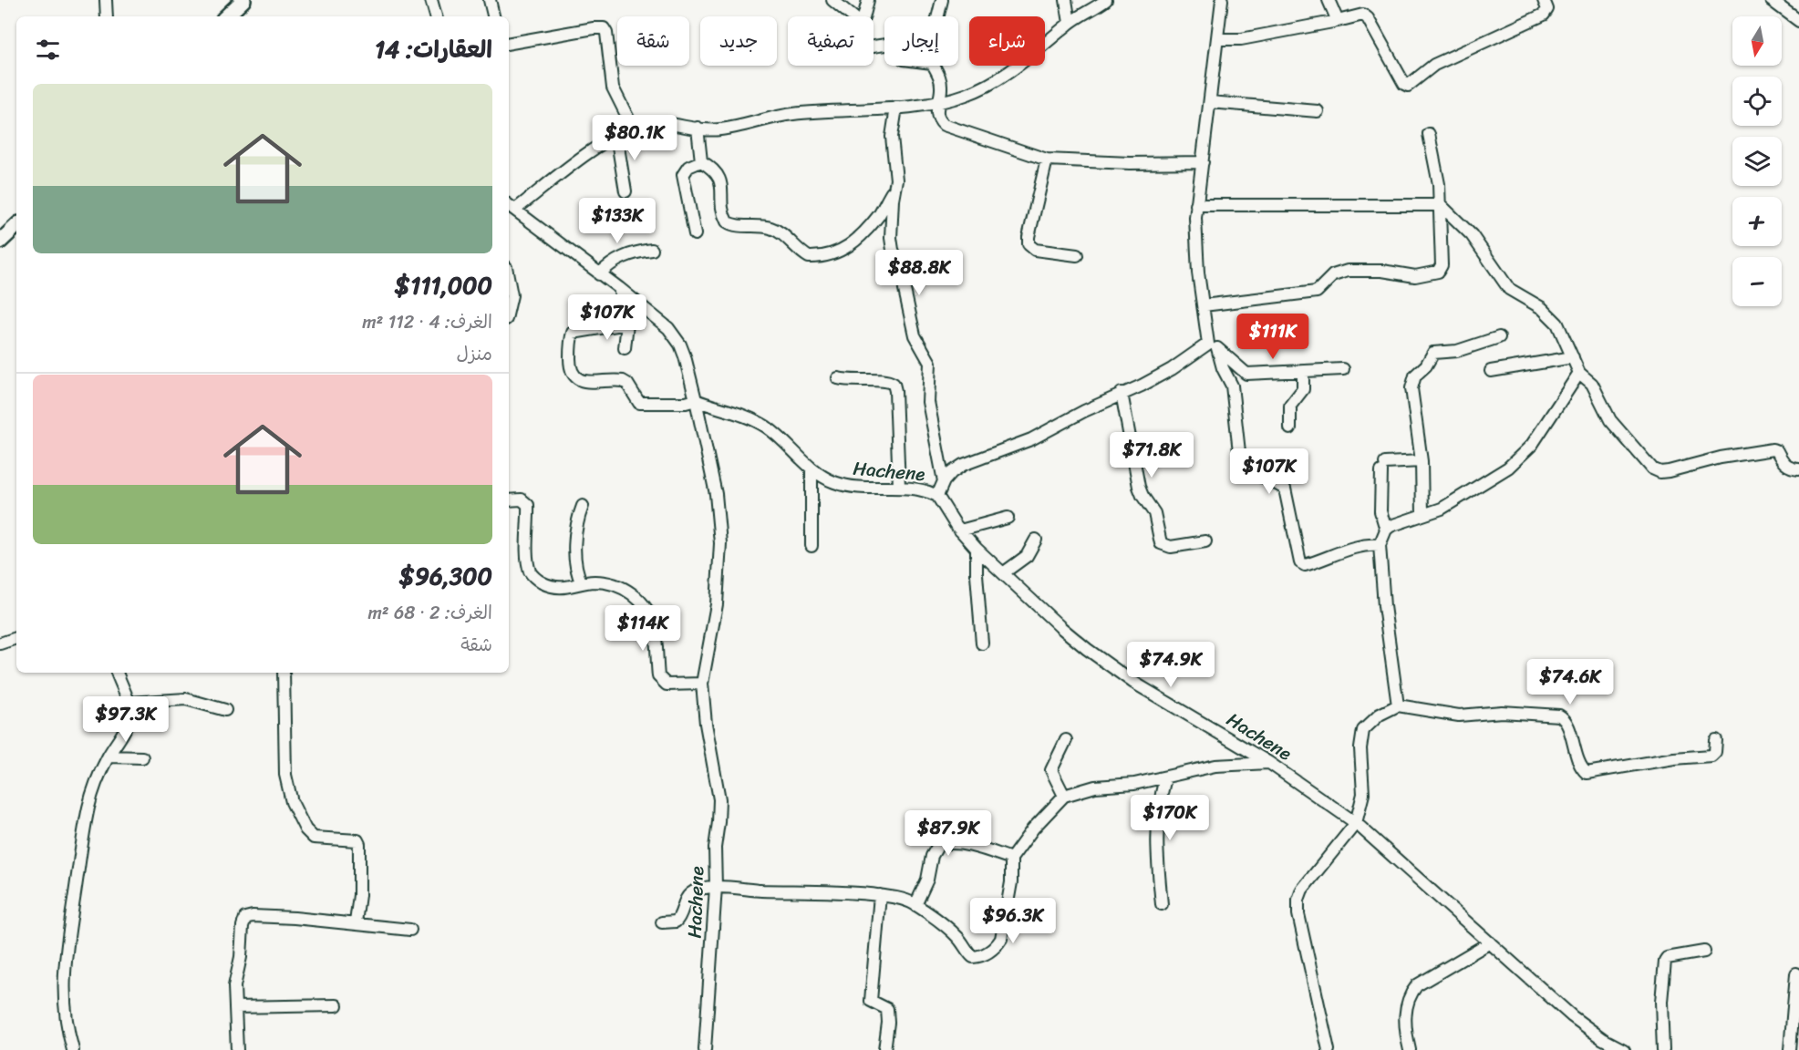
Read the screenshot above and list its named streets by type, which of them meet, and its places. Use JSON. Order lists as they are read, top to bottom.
{
  "streets": {
    "street": ["Hachene"]
  },
  "north": "bottom",
  "page": {
    "map_buttons": ["+", "−"],
    "chip": [
      "شراء",
      "إيجار",
      "تصفية",
      "جديد",
      "شقة"
    ],
    "heading": "العقارات: 14",
    "list": [
      {
        "name": "$111,000",
        "note": "الغرف: 4 · 112 m² · منزل"
      },
      {
        "name": "$96,300",
        "note": "الغرف: 2 · 68 m² · شقة"
      }
    ],
    "price": [
      "$80.1K",
      "$133K",
      "$88.8K",
      "$107K",
      "$111K",
      "$71.8K",
      "$107K",
      "$114K",
      "$74.9K",
      "$74.6K",
      "$97.3K",
      "$170K",
      "$87.9K",
      "$96.3K"
    ]
  }
}
